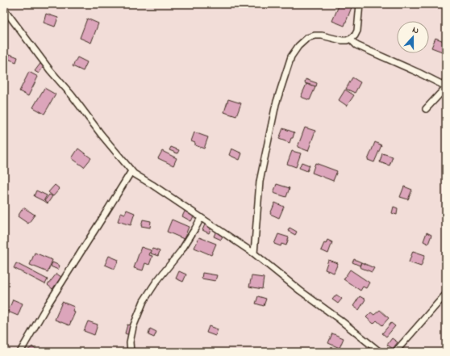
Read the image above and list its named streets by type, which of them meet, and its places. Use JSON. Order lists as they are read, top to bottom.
{
  "north": "top"
}
